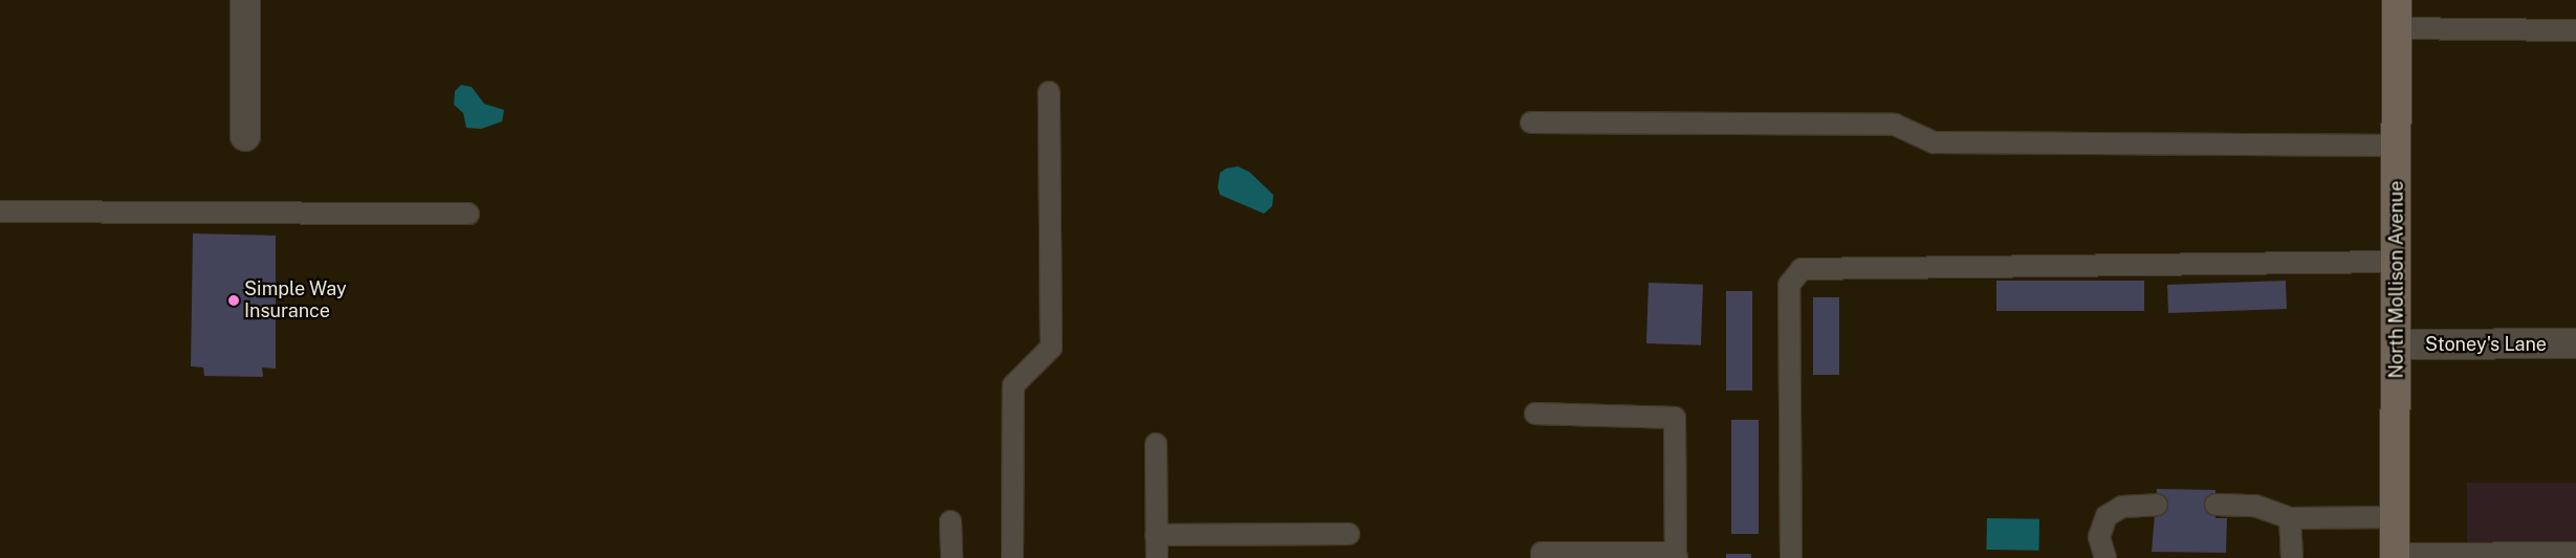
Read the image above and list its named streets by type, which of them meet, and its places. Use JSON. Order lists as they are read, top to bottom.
{
  "streets": {
    "main road": ["North Mollison Avenue"],
    "street": ["Stoney's Lane"]
  },
  "crossings": [
    ["North Mollison Avenue", "Stoney's Lane"]
  ],
  "places": ["Simple Way Insurance"]
}
